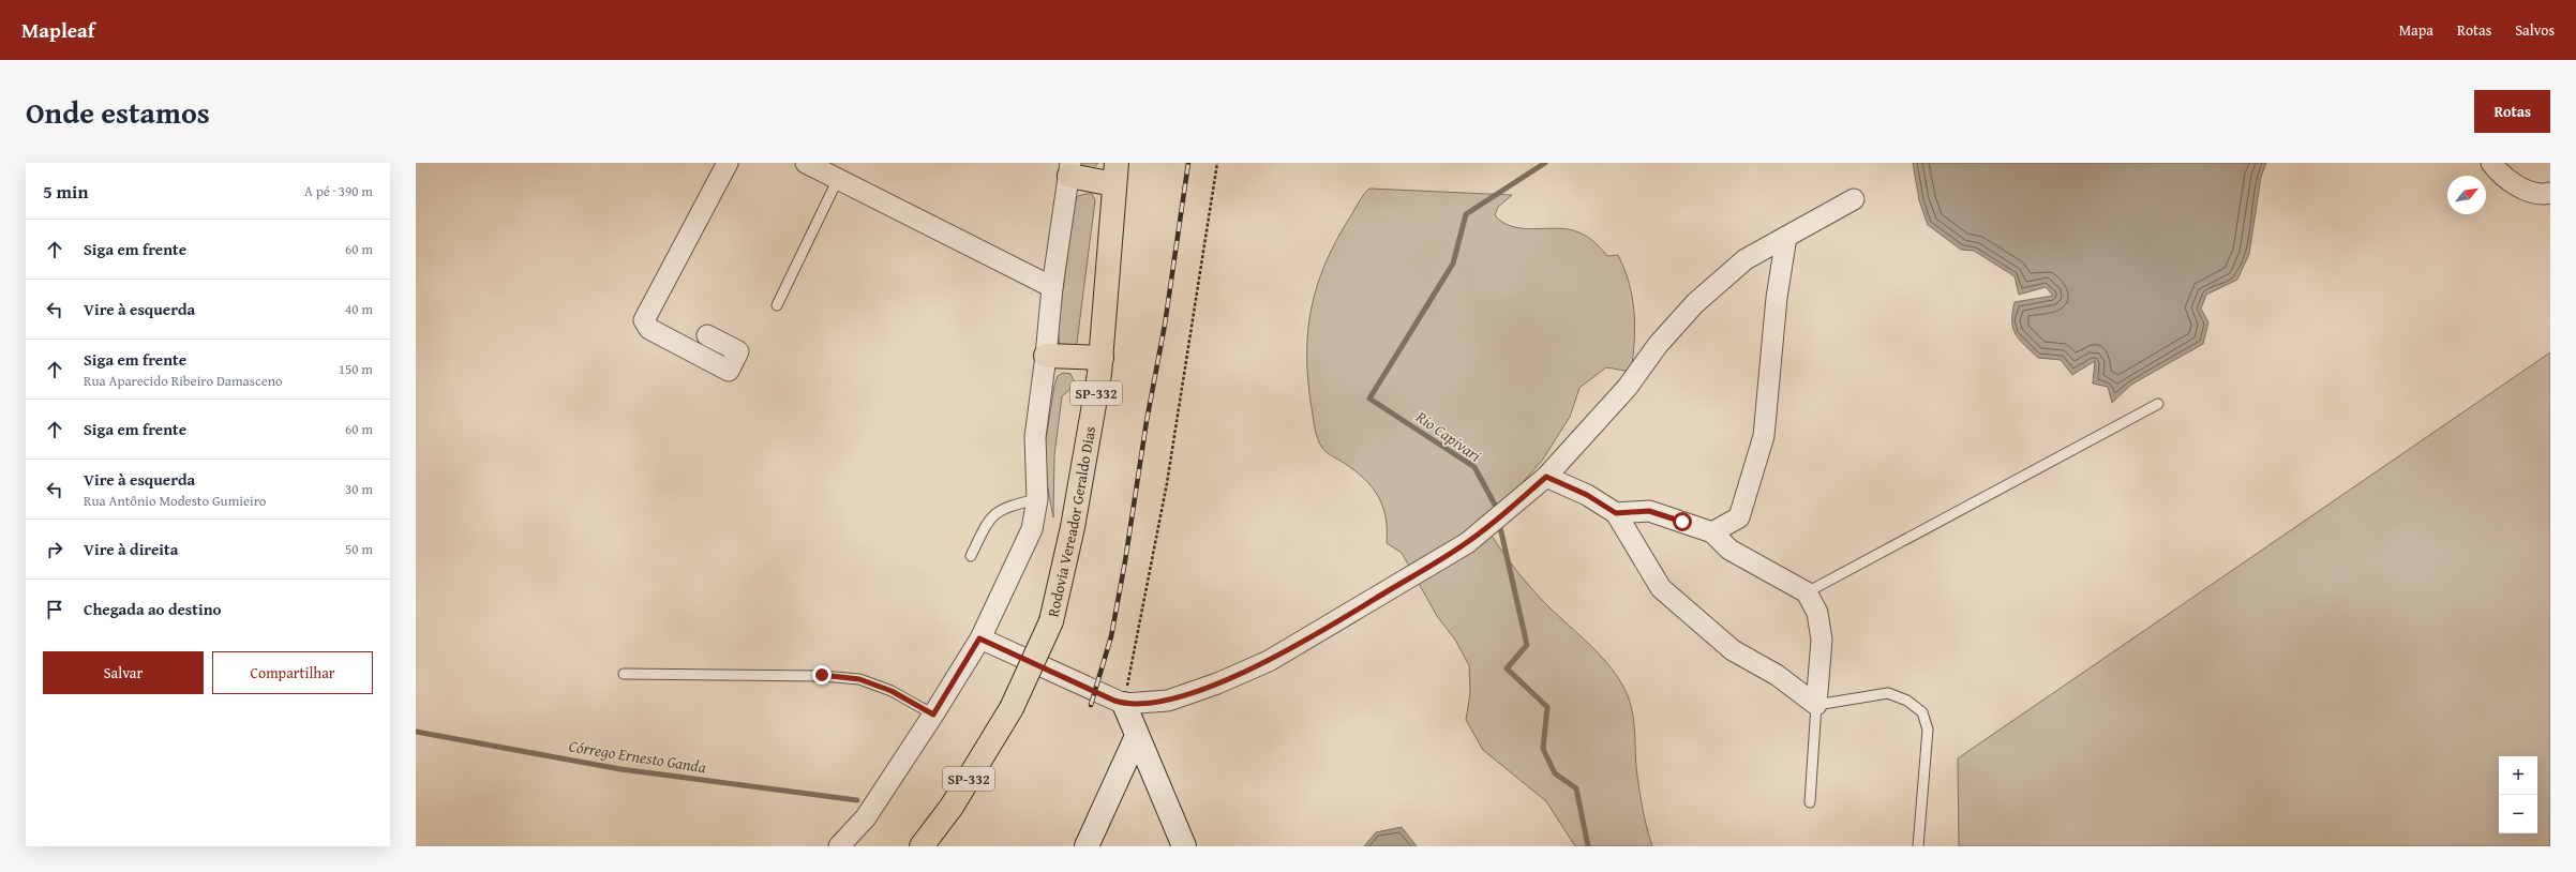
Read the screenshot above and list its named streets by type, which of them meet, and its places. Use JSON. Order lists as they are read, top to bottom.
{
  "streets": {
    "main road": ["SP-332", "Rodovia Vereador Geraldo Dias"]
  },
  "water": ["Rio Capivari", "Córrego Ernesto Ganda"],
  "north": "top right",
  "page": {
    "header": "Mapleaf",
    "nav": ["Mapa", "Rotas", "Salvos"],
    "title": "Onde estamos",
    "buttons": [
      "Rotas",
      ["Salvar", "Compartilhar"]
    ],
    "heading": ["5 min", "A pé · 390 m"],
    "list": [
      ["Siga em frente", "60 m"],
      ["Vire à esquerda", "40 m"],
      ["Siga em frente", "Rua Aparecido Ribeiro Damasceno", "150 m"],
      ["Siga em frente", "60 m"],
      ["Vire à esquerda", "Rua Antônio Modesto Gumieiro", "30 m"],
      ["Vire à direita", "50 m"],
      "Chegada ao destino"
    ],
    "map_buttons": ["+", "−"]
  }
}
